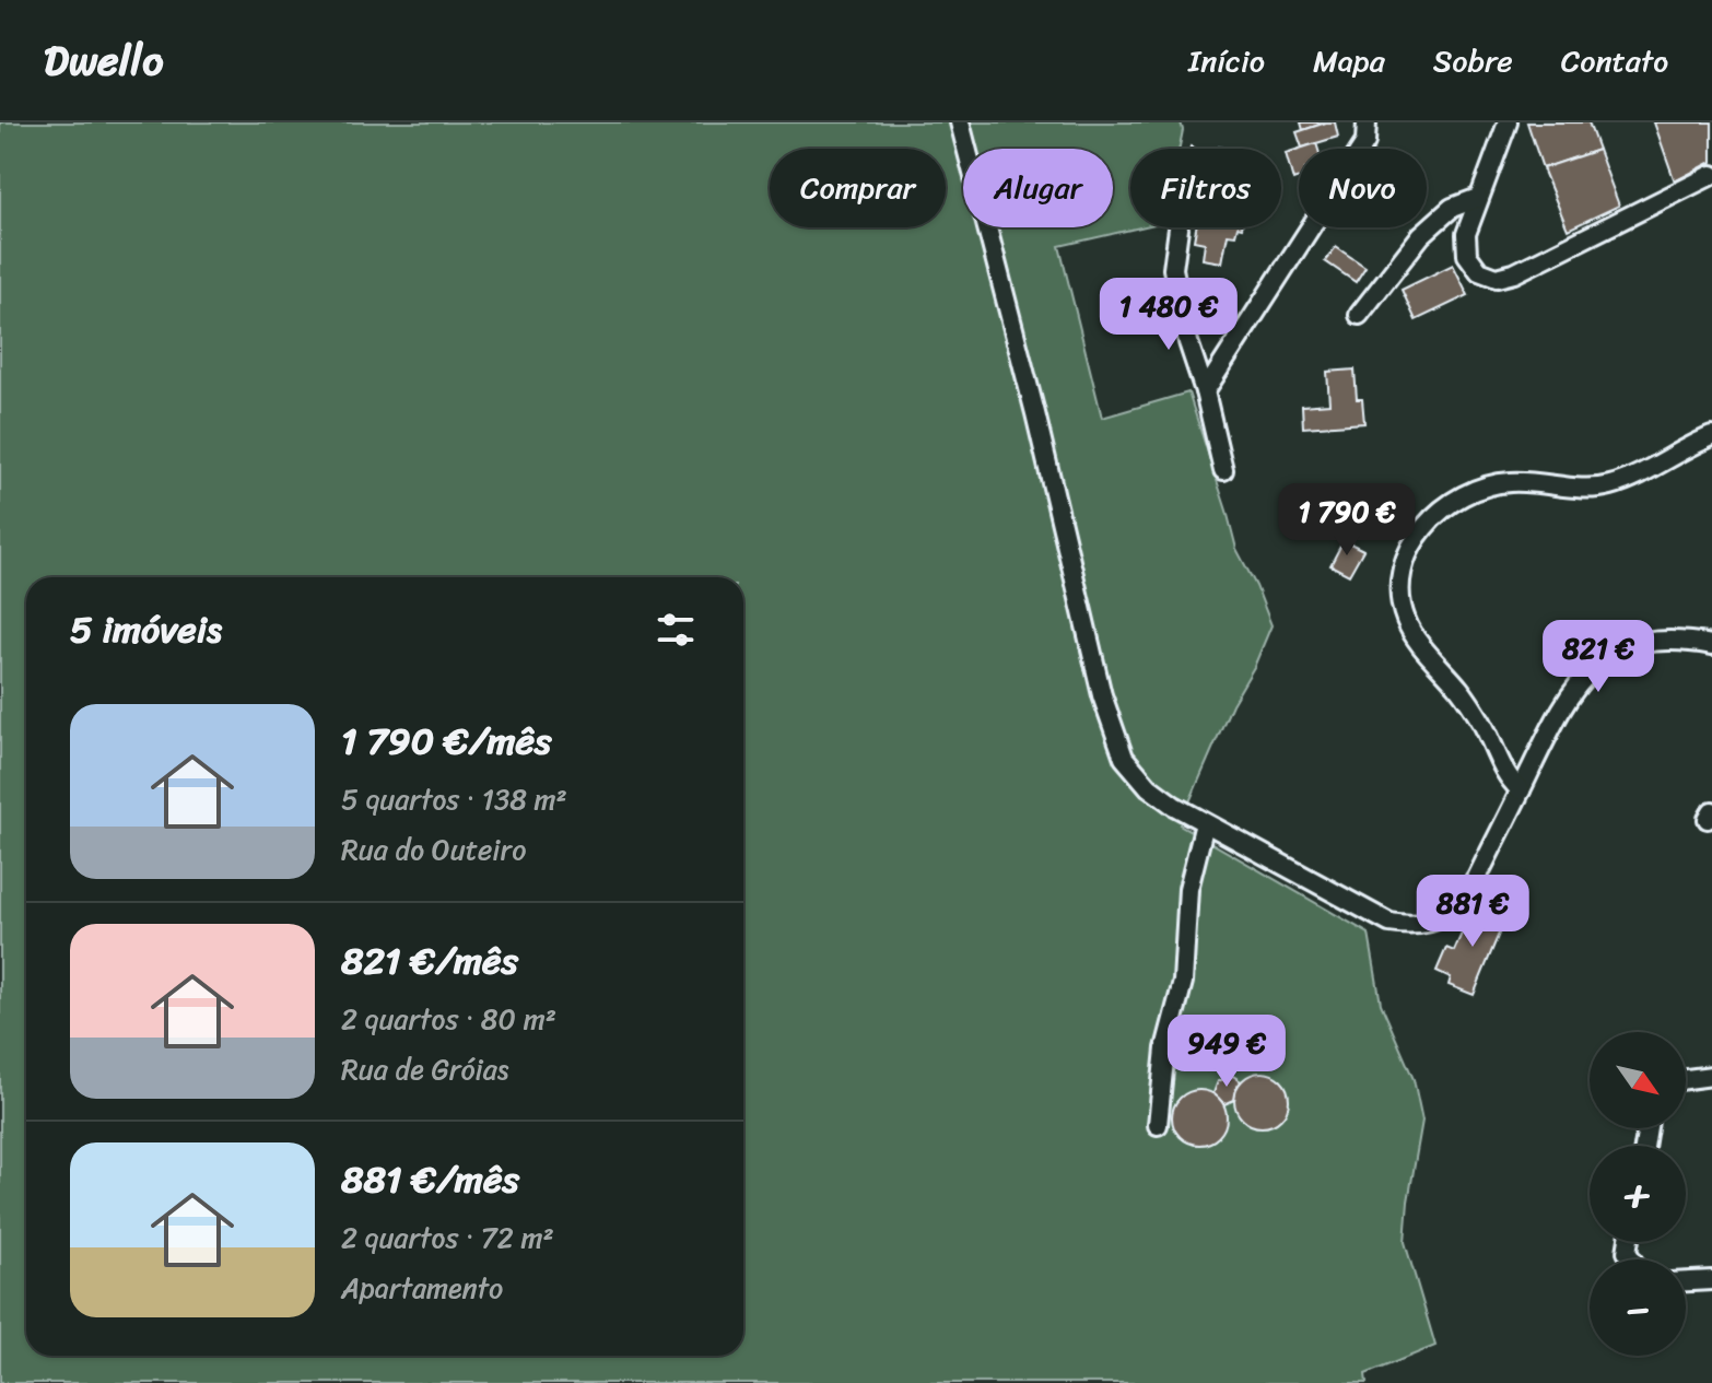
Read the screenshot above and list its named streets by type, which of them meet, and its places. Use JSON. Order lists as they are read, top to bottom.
{
  "north": "bottom right",
  "page": {
    "header": "Dwello",
    "nav": [
      "Início",
      "Mapa",
      "Sobre",
      "Contato"
    ],
    "chip": [
      "Comprar",
      "Alugar",
      "Filtros",
      "Novo"
    ],
    "price": [
      "1 480 €",
      "1 790 €",
      "821 €",
      "881 €",
      "949 €"
    ],
    "heading": "5 imóveis",
    "list": [
      {
        "name": "1 790 €/mês",
        "note": "5 quartos · 138 m² · Rua do Outeiro"
      },
      {
        "name": "821 €/mês",
        "note": "2 quartos · 80 m² · Rua de Gróias"
      },
      {
        "name": "881 €/mês",
        "note": "2 quartos · 72 m² · Apartamento"
      }
    ],
    "map_buttons": ["+", "−"]
  }
}
